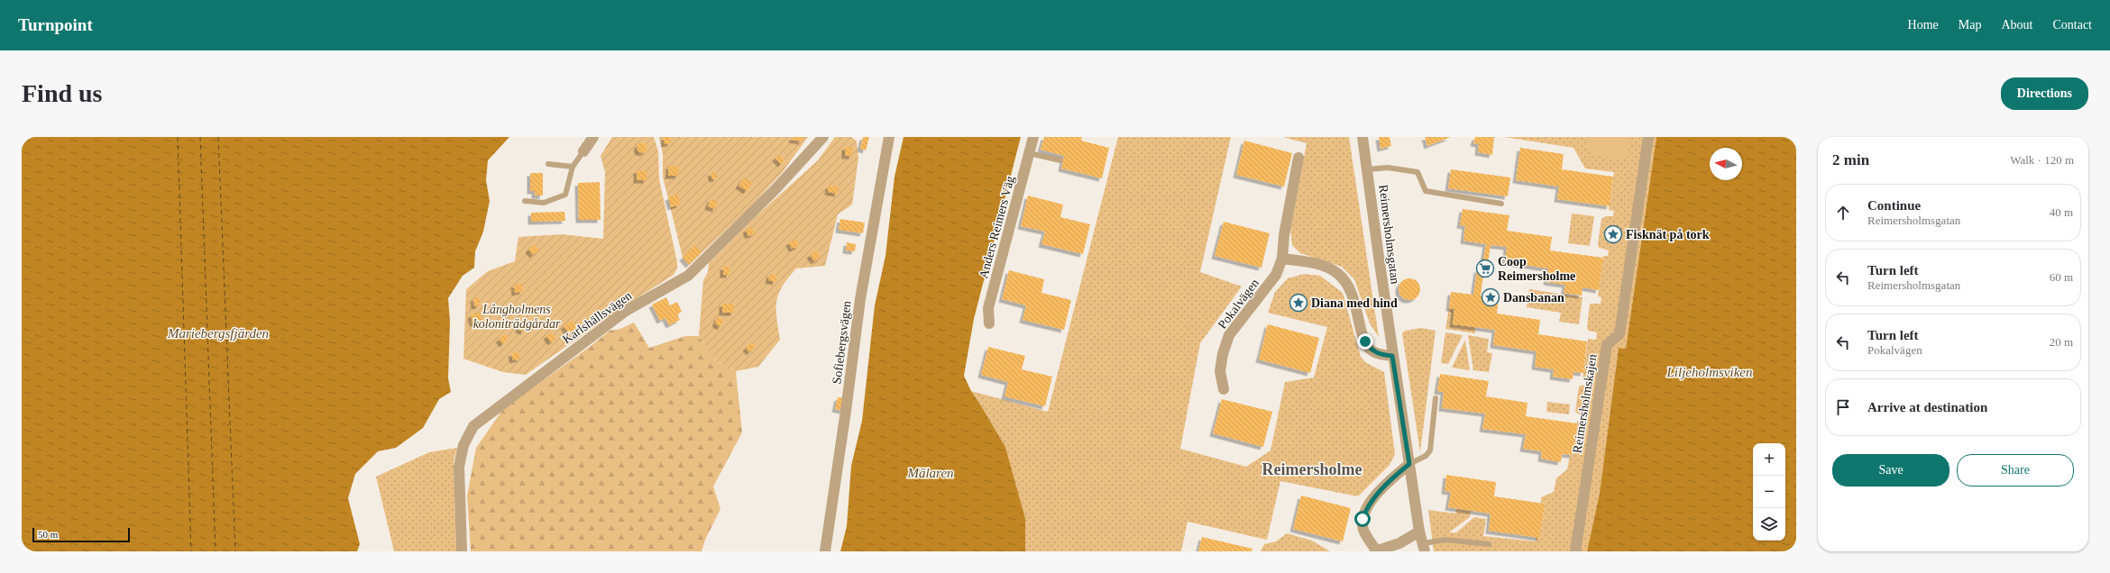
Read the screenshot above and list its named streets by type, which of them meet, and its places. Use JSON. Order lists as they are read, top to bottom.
{
  "streets": {
    "street": [
      "Anders Reimers Väg",
      "Reimersholmsgatan",
      "Pokalvägen",
      "Karlshällsvägen",
      "Sofiebergsvägen",
      "Reimersholmskajen"
    ]
  },
  "districts": ["Reimersholme"],
  "water": ["Mariebergsfjärden", "Liljeholmsviken", "Mälaren"],
  "parks": ["Långholmens koloniträdgårdar"],
  "places": {
    "place": ["Fisknät på tork", "Dansbanan", "Diana med hind"],
    "supermarket": ["Coop Reimersholme"]
  },
  "scale_bar": "50 m",
  "north": "left",
  "page": {
    "header": "Turnpoint",
    "nav": [
      "Home",
      "Map",
      "About",
      "Contact"
    ],
    "buttons": [
      "Directions",
      ["Save", "Share"]
    ],
    "title": "Find us",
    "heading": ["2 min", "Walk · 120 m"],
    "list": [
      ["Continue", "Reimersholmsgatan", "40 m"],
      ["Turn left", "Reimersholmsgatan", "60 m"],
      ["Turn left", "Pokalvägen", "20 m"],
      "Arrive at destination"
    ],
    "map_buttons": ["+", "−"],
    "scale": "50 m"
  }
}
